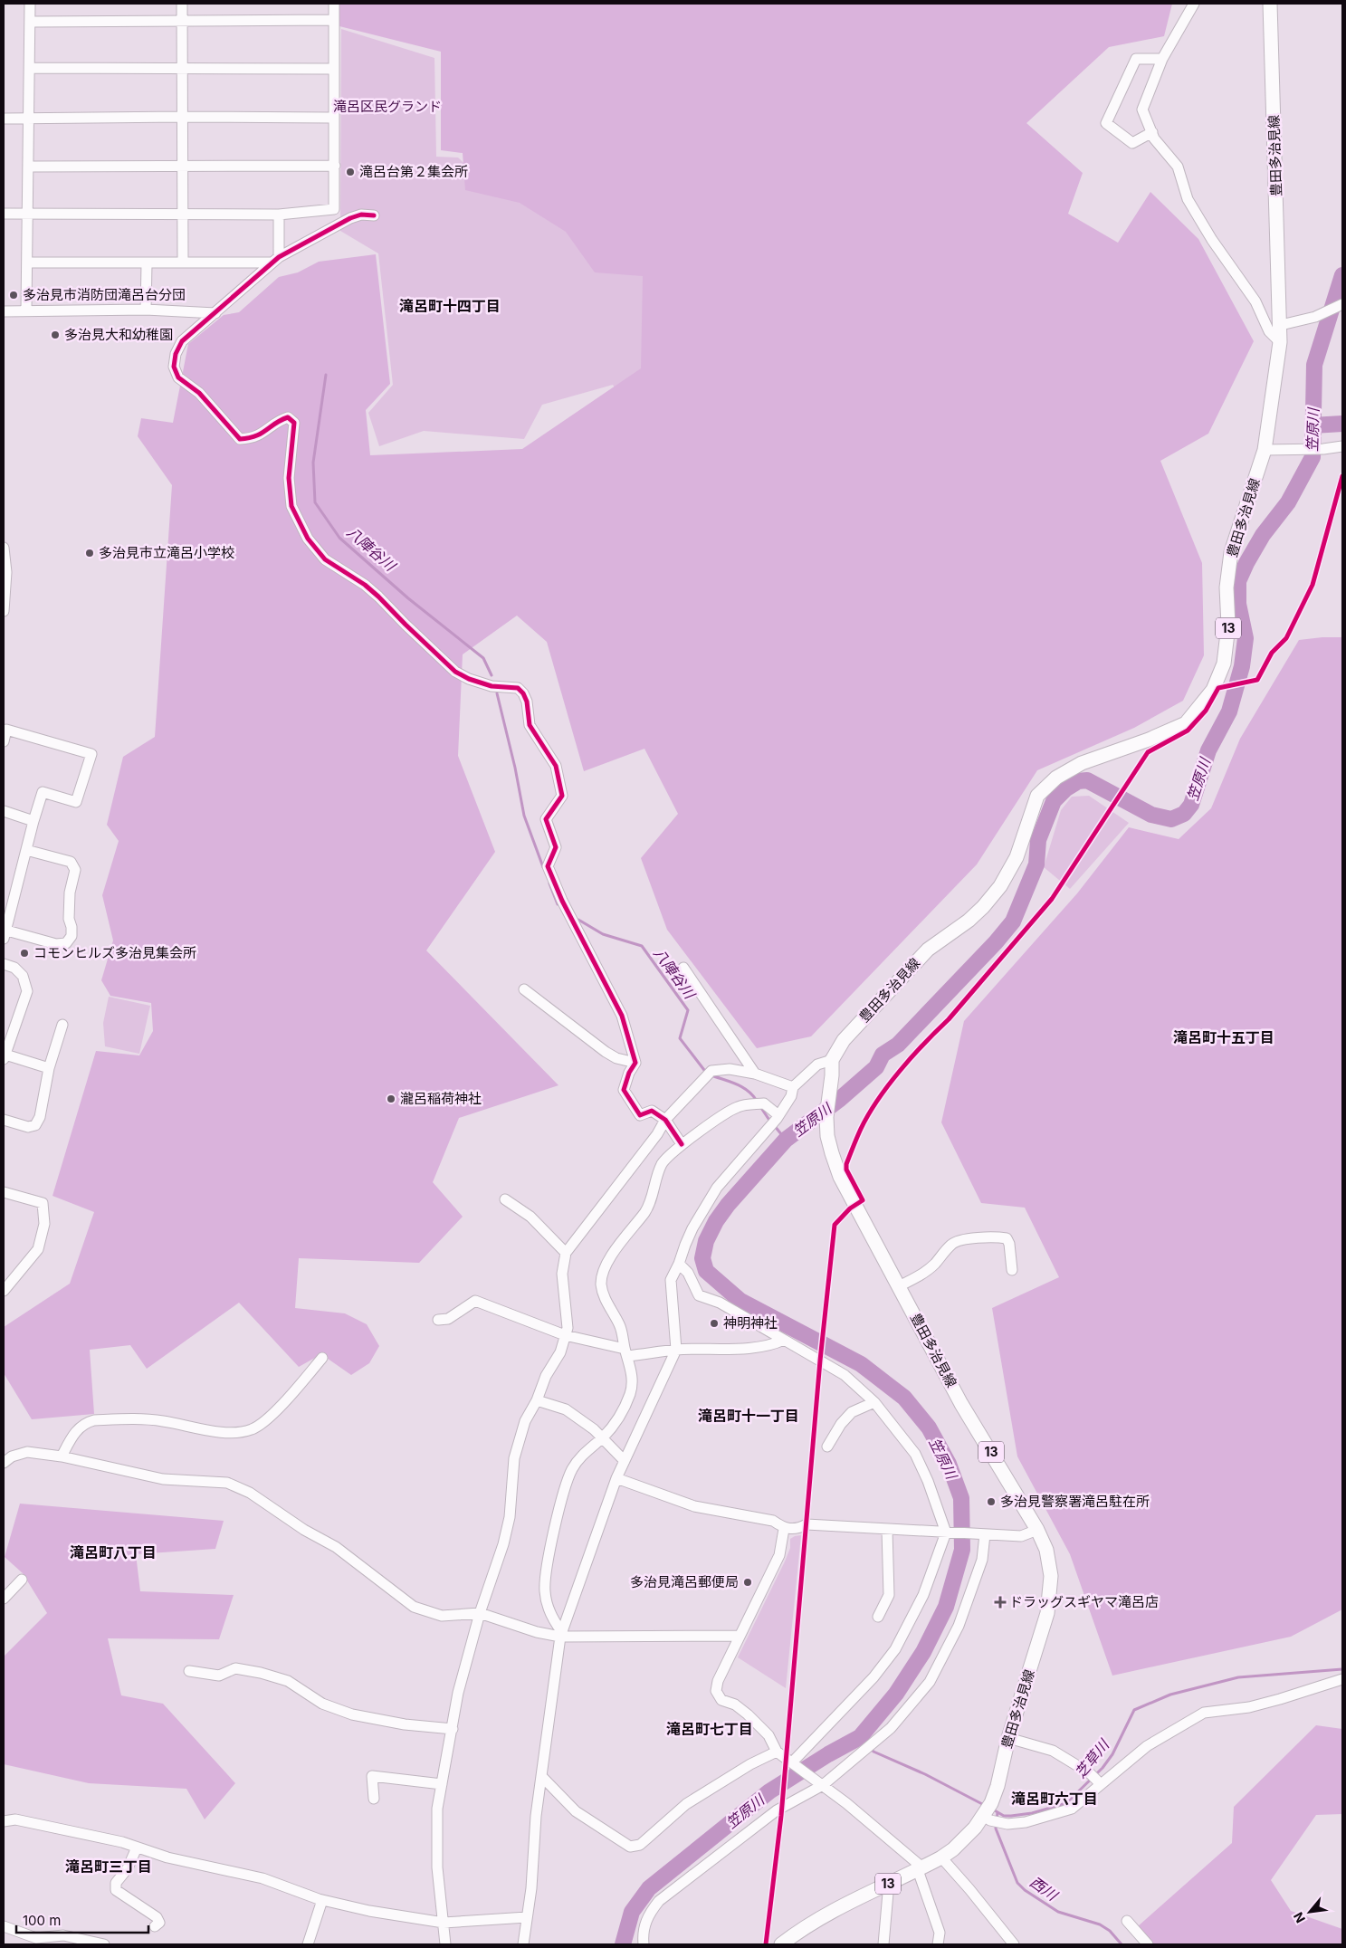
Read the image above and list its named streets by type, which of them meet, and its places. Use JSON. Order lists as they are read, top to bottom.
{
  "streets": {
    "main road": ["豊田多治見線", "13"]
  },
  "districts": [
    "滝呂町十四丁目",
    "滝呂町十五丁目",
    "滝呂町十一丁目",
    "滝呂町八丁目",
    "滝呂町七丁目",
    "滝呂町六丁目",
    "滝呂町三丁目"
  ],
  "water": [
    "笠原川",
    "八陣谷川",
    "芝草川",
    "西川"
  ],
  "parks": ["滝呂区民グランド"],
  "places": {
    "other": [
      "滝呂台第２集会所",
      "多治見市消防団滝呂台分団",
      "多治見大和幼稚園",
      "多治見市立滝呂小学校",
      "コモンヒルズ多治見集会所",
      "瀧呂稲荷神社",
      "神明神社",
      "多治見警察署滝呂駐在所",
      "多治見滝呂郵便局"
    ],
    "health": ["ドラッグスギヤマ滝呂店"]
  },
  "scale_bar": "100 m",
  "north": "bottom left"
}
